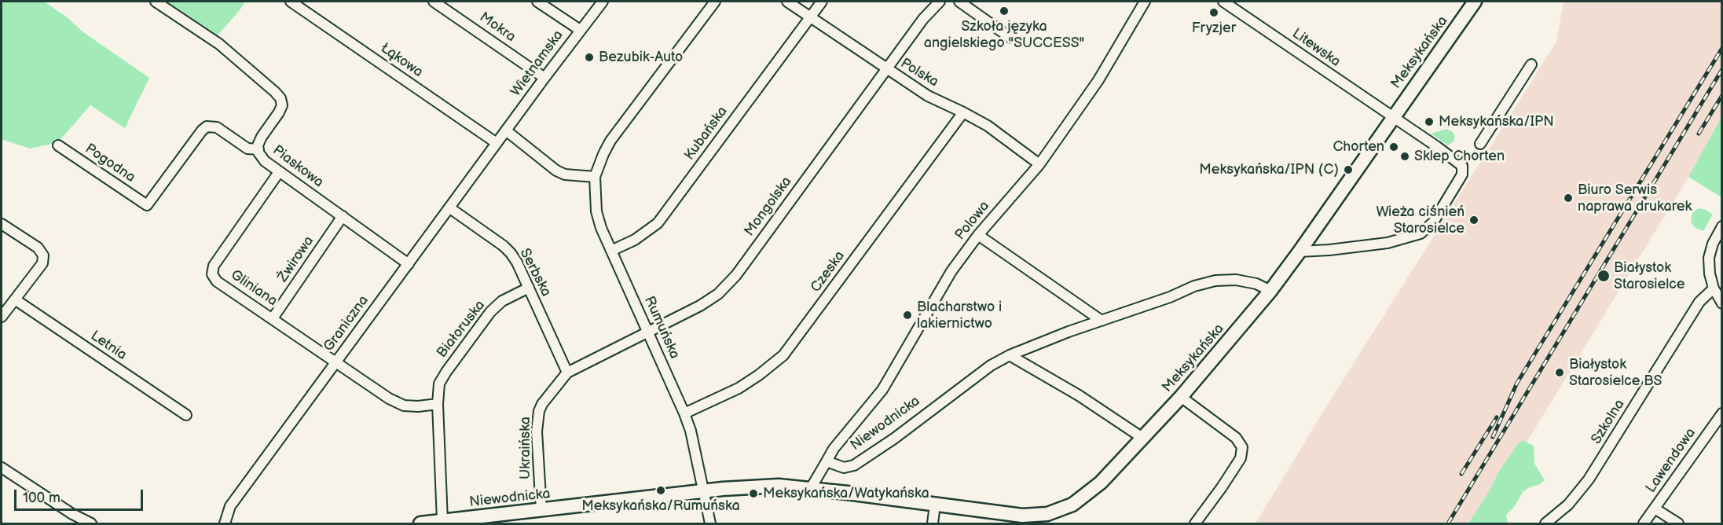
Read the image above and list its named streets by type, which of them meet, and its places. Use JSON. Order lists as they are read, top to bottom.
{
  "streets": {
    "street": [
      "Mokra",
      "Litewska",
      "Meksykańska",
      "Łąkowa",
      "Wietnamska",
      "Polska",
      "Kubańska",
      "Pogodna",
      "Piaskowa",
      "Mongolska",
      "Polowa",
      "Żwirowa",
      "Czeska",
      "Serbska",
      "Gliniana",
      "Graniczna",
      "Rumuńska",
      "Białoruska",
      "Letnia",
      "Szkolna",
      "Niewodnicka",
      "Ukraińska",
      "Lawendowa"
    ]
  },
  "crossings": [
    ["Mokra", "Wietnamska"],
    ["Litewska", "Meksykańska"],
    ["Meksykańska", "Niewodnicka"],
    ["Łąkowa", "Wietnamska"],
    ["Łąkowa", "Graniczna"],
    ["Wietnamska", "Graniczna"],
    ["Polska", "Kubańska"],
    ["Polska", "Mongolska"],
    ["Polska", "Polowa"],
    ["Polska", "Czeska"],
    ["Kubańska", "Rumuńska"],
    ["Pogodna", "Piaskowa"],
    ["Piaskowa", "Żwirowa"],
    ["Piaskowa", "Gliniana"],
    ["Piaskowa", "Graniczna"],
    ["Mongolska", "Rumuńska"],
    ["Mongolska", "Ukraińska"],
    ["Polowa", "Niewodnicka"],
    ["Żwirowa", "Gliniana"],
    ["Czeska", "Rumuńska"],
    ["Serbska", "Graniczna"],
    ["Serbska", "Białoruska"],
    ["Serbska", "Ukraińska"],
    ["Gliniana", "Graniczna"],
    ["Rumuńska", "Niewodnicka"],
    ["Rumuńska", "Ukraińska"],
    ["Białoruska", "Niewodnicka"],
    ["Niewodnicka", "Ukraińska"]
  ],
  "places": [
    "Szkoła języka angielskiego \"SUCCESS\"",
    "Fryzjer",
    "Bezubik-Auto",
    "Meksykańska/IPN",
    "Chorten",
    "Sklep Chorten",
    "Meksykańska/IPN (C)",
    "Biuro Serwis naprawa drukarek",
    "Wieża ciśnień Starosielce",
    "Białystok Starosielce",
    "Blacharstwo i lakiernictwo",
    "Białystok Starosielce BS",
    "Meksykańska/Rumuńska",
    "Meksykańska/Watykańska"
  ],
  "scale_bar": "100 m"
}
